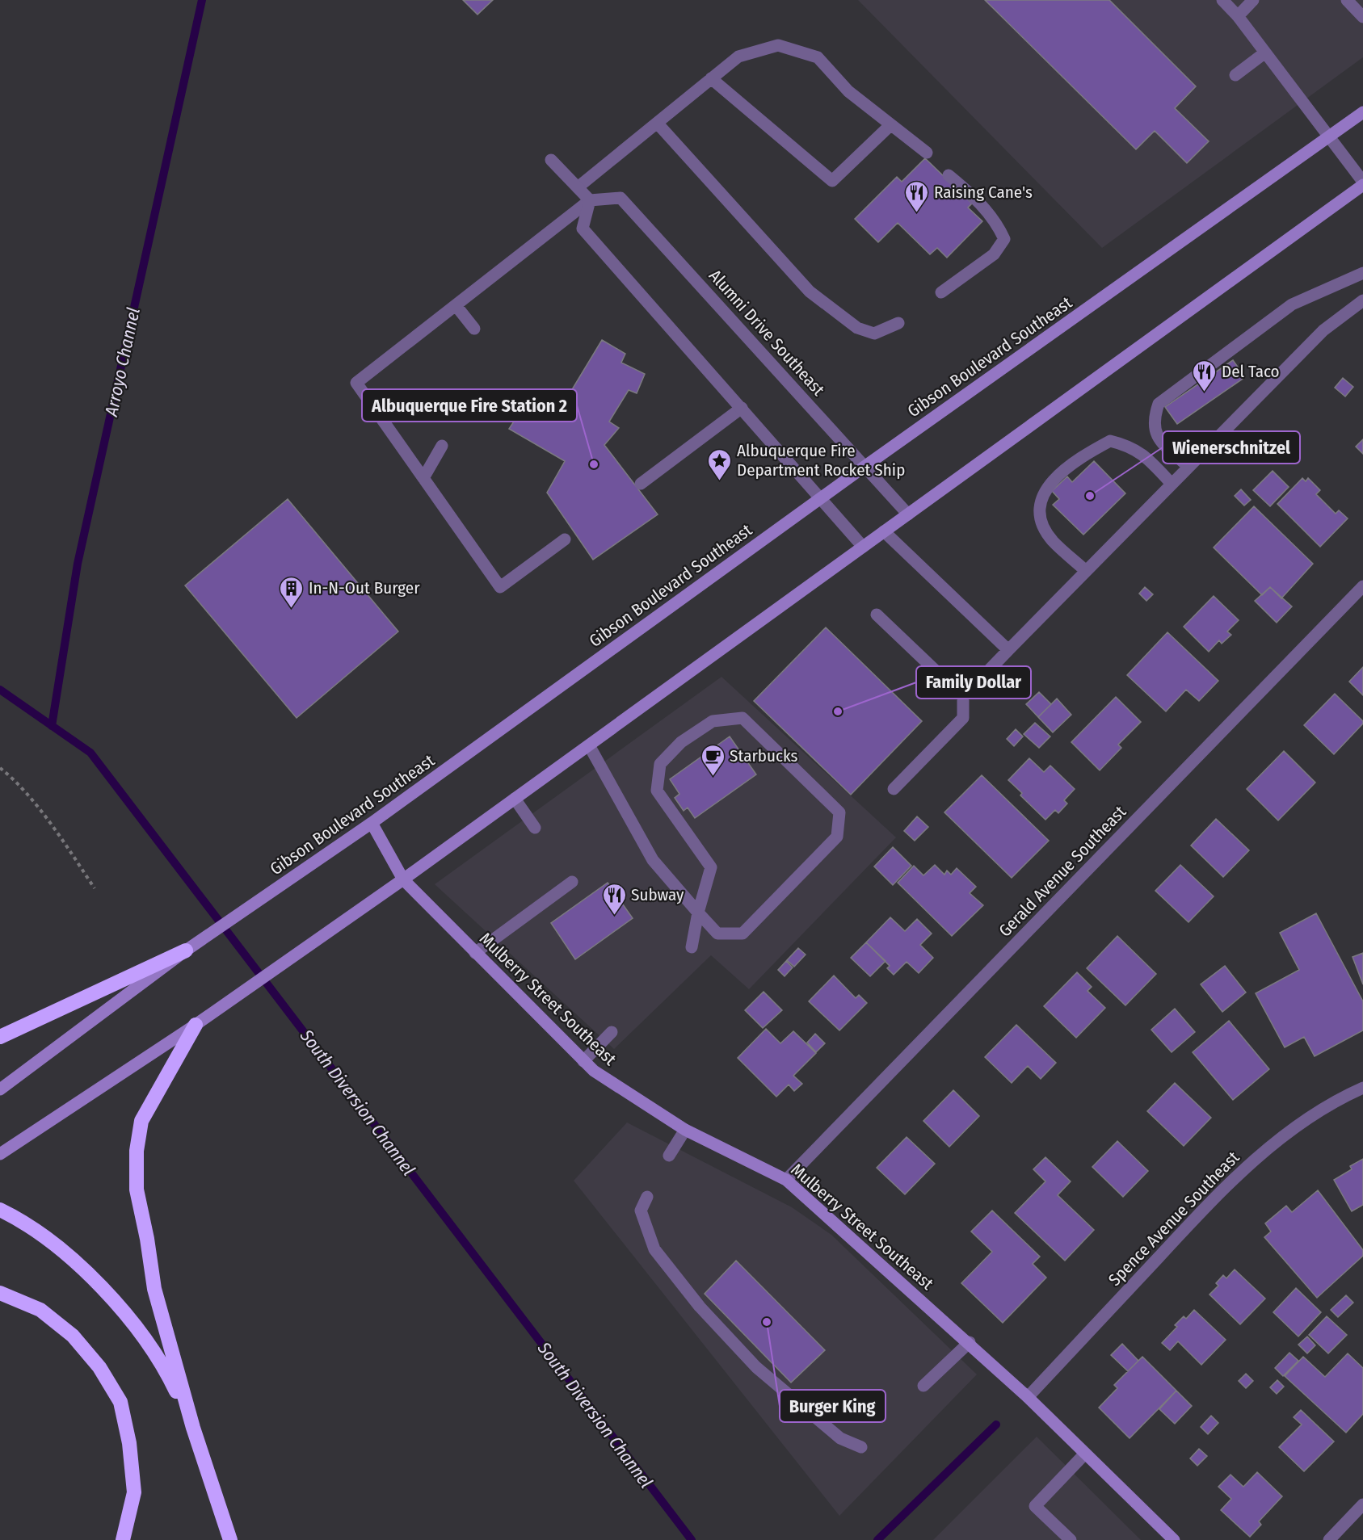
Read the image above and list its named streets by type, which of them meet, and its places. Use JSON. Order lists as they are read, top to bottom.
{
  "streets": {
    "main road": ["Gibson Boulevard Southeast", "Mulberry Street Southeast"],
    "street": ["Alumni Drive Southeast", "Gerald Avenue Southeast", "Spence Avenue Southeast"]
  },
  "crossings": [
    ["Alumni Drive Southeast", "Gibson Boulevard Southeast"],
    ["Gibson Boulevard Southeast", "Mulberry Street Southeast"],
    ["Gerald Avenue Southeast", "Mulberry Street Southeast"],
    ["Mulberry Street Southeast", "Spence Avenue Southeast"]
  ],
  "water": ["Arroyo Channel", "South Diversion Channel"],
  "places": {
    "restaurant": ["Raising Cane's", "Del Taco", "Subway"],
    "other": [
      "Albuquerque Fire Station 2",
      "Wienerschnitzel",
      "Family Dollar",
      "Burger King"
    ],
    "place": ["Albuquerque Fire Department Rocket Ship"],
    "building": ["In-N-Out Burger"],
    "cafe": ["Starbucks"]
  }
}
